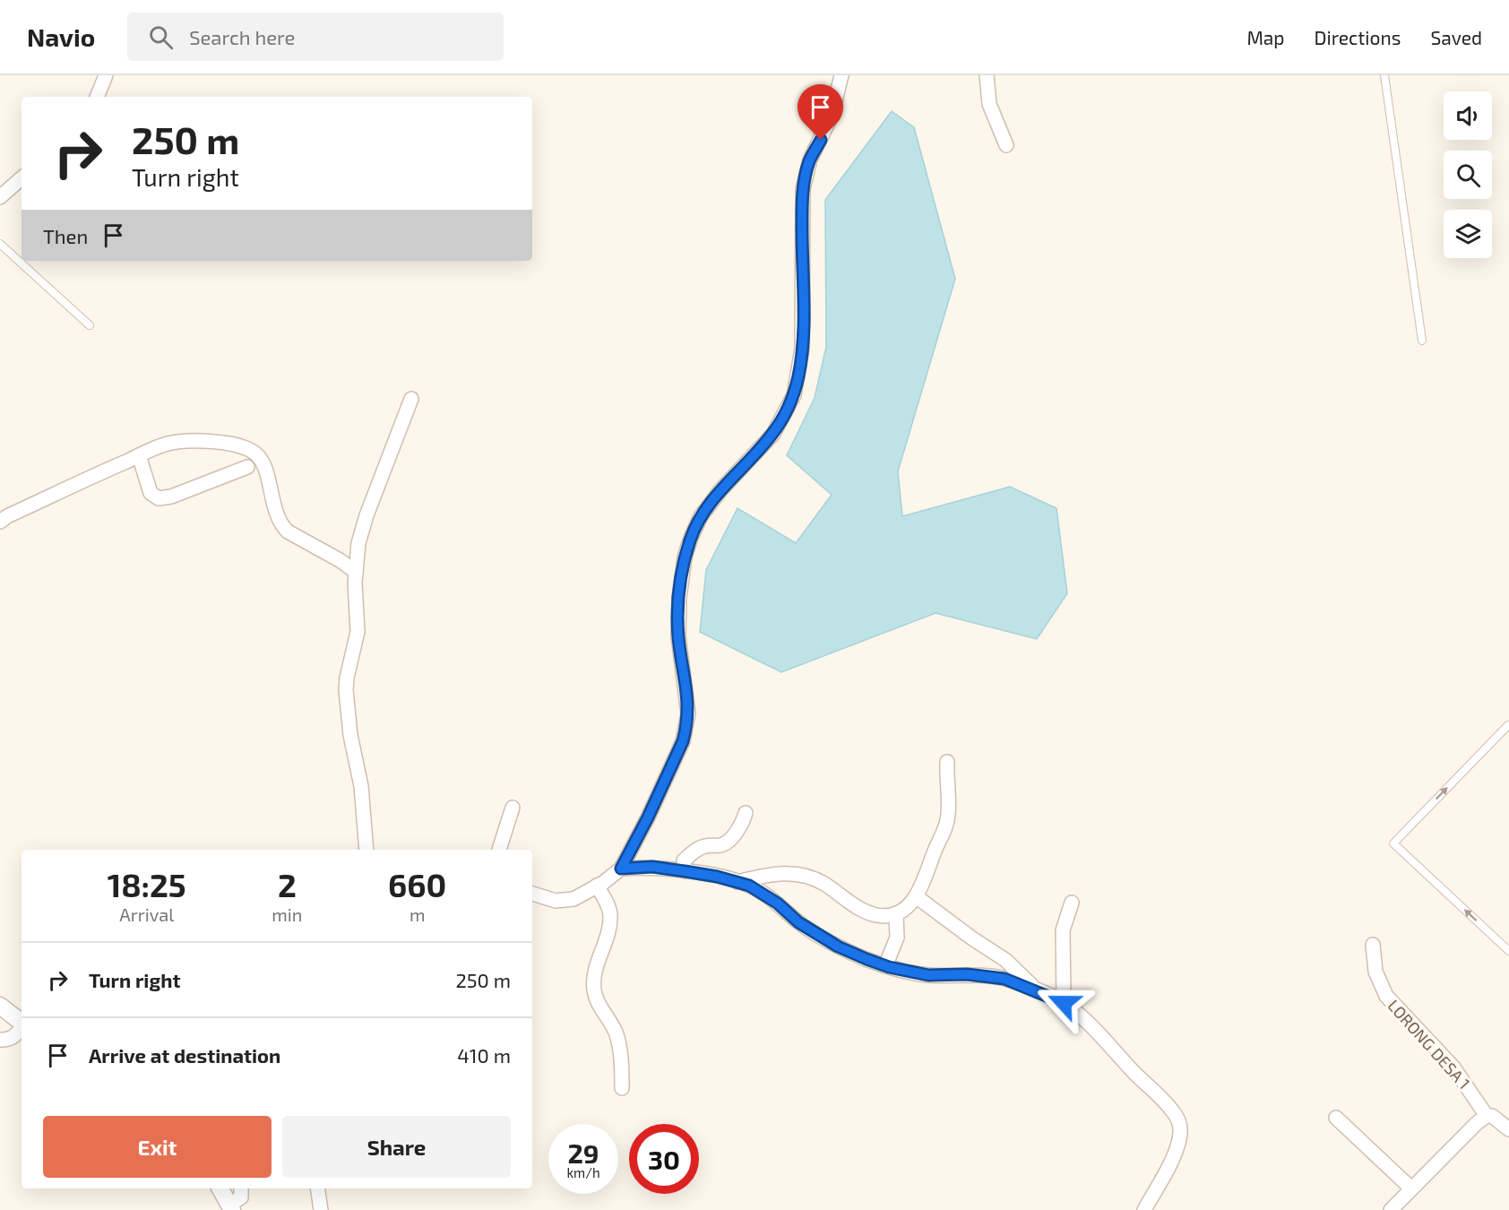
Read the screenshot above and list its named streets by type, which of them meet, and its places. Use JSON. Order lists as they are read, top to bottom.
{
  "streets": {
    "street": ["LORONG DESA 1"]
  },
  "page": {
    "header": "Navio",
    "search": "Search here",
    "nav": ["Map", "Directions", "Saved"],
    "turn": ["250 m", "Turn right"],
    "then": "Then",
    "eta": [
      "18:25",
      "Arrival",
      "2",
      "min",
      "660",
      "m"
    ],
    "list": [
      {
        "name": "Turn right",
        "value": "250 m"
      },
      {
        "name": "Arrive at destination",
        "value": "410 m"
      }
    ],
    "buttons": ["Exit", "Share"],
    "speed": "29 km/h",
    "limit": "30"
  }
}
